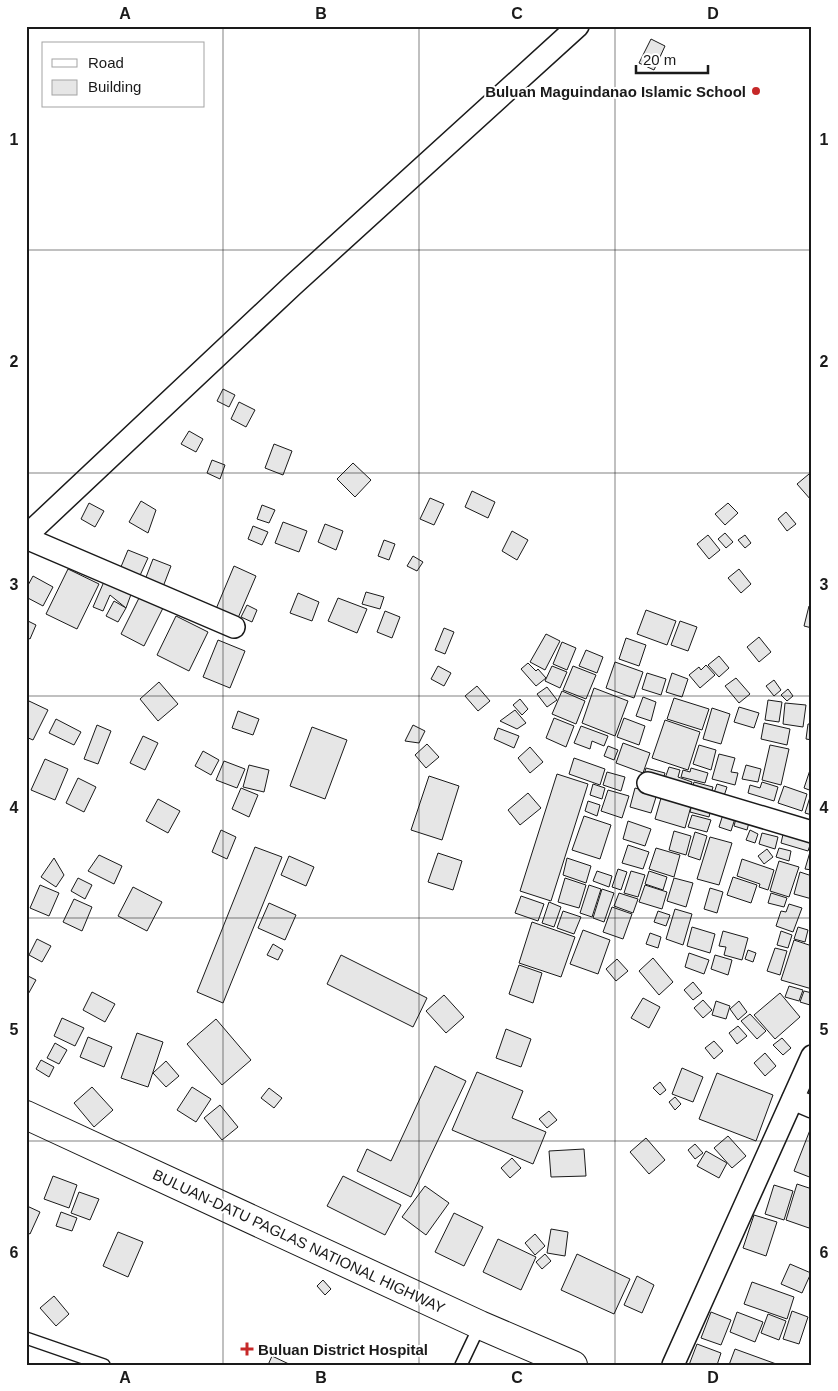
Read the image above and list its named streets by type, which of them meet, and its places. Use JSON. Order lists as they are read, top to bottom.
{
  "streets": {
    "highway": ["BULUAN-DATU PAGLAS NATIONAL HIGHWAY"]
  },
  "places": {
    "other": ["Buluan Maguindanao Islamic School"],
    "health": ["Buluan District Hospital"]
  },
  "legend": ["Road", "Building"],
  "scale_bar": "20 m",
  "grid": {
    "columns": [
      "A",
      "B",
      "C",
      "D"
    ],
    "rows": [
      "1",
      "2",
      "3",
      "4",
      "5",
      "6"
    ]
  }
}
